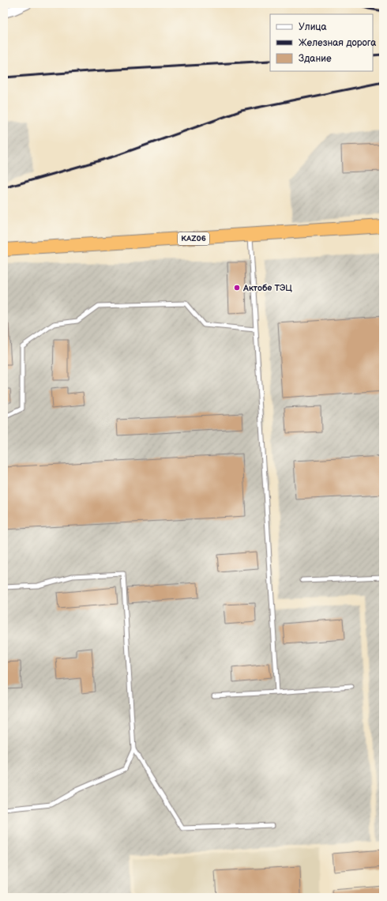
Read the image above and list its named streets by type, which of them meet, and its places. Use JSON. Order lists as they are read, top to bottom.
{
  "streets": {
    "highway": ["KАZ06"]
  },
  "places": ["Актобе ТЭЦ"],
  "legend": ["Улица", "Железная дорога", "Здание"]
}
